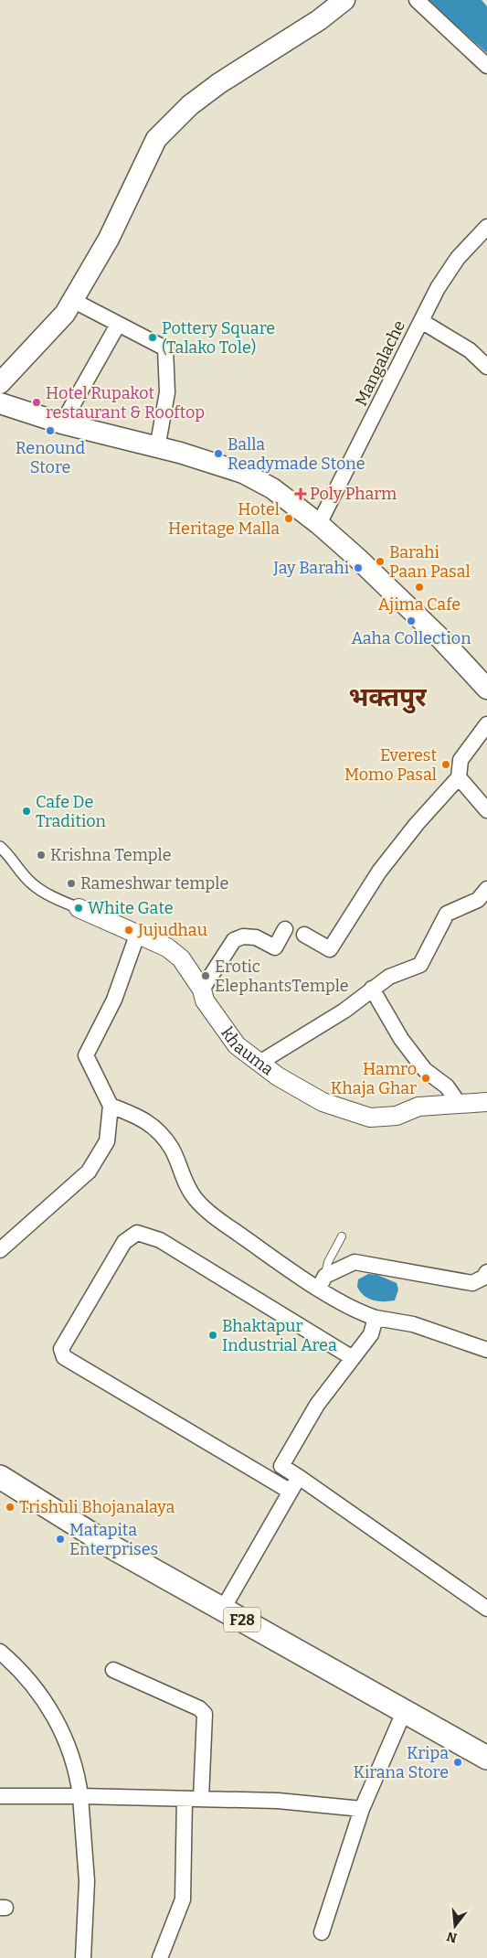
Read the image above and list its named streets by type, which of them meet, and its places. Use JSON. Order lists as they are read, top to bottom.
{
  "streets": {
    "main road": ["F28"],
    "street": ["Mangalache", "khauma"]
  },
  "districts": ["भक्तपुर"],
  "places": {
    "other": [
      "Pottery Square (Talako Tole)",
      "Hotel Rupakot restaurant & Rooftop",
      "Renound Store",
      "Balla Readymade Stone",
      "Hotel Heritage Malla",
      "Barahi Paan Pasal",
      "Jay Barahi",
      "Ajima Cafe",
      "Aaha Collection",
      "Everest Momo Pasal",
      "Cafe De Tradition",
      "Krishna Temple",
      "Rameshwar temple",
      "White Gate",
      "Jujudhau",
      "Erotic ElephantsTemple",
      "Hamro Khaja Ghar",
      "Bhaktapur Industrial Area",
      "Trishuli Bhojanalaya",
      "Matapita Enterprises",
      "Kripa Kirana Store"
    ],
    "health": ["Poly Pharm"]
  },
  "north": "bottom"
}
